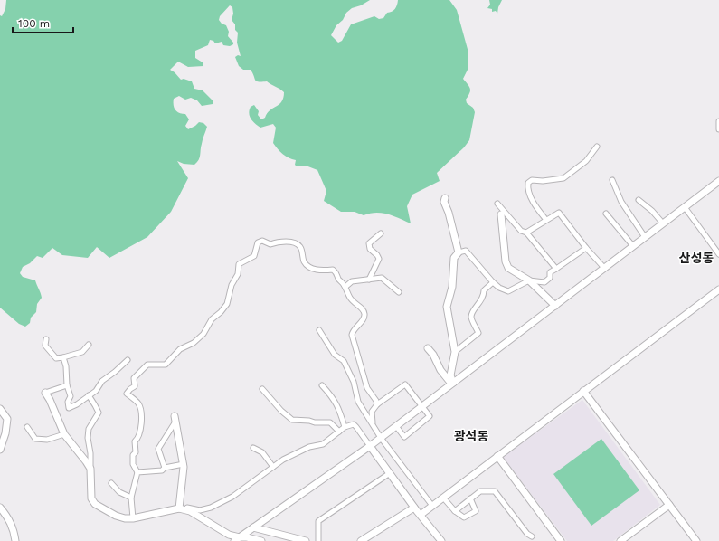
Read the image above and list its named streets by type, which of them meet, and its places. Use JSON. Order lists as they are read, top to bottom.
{
  "districts": ["산성동", "광석동"],
  "scale_bar": "100 m"
}
